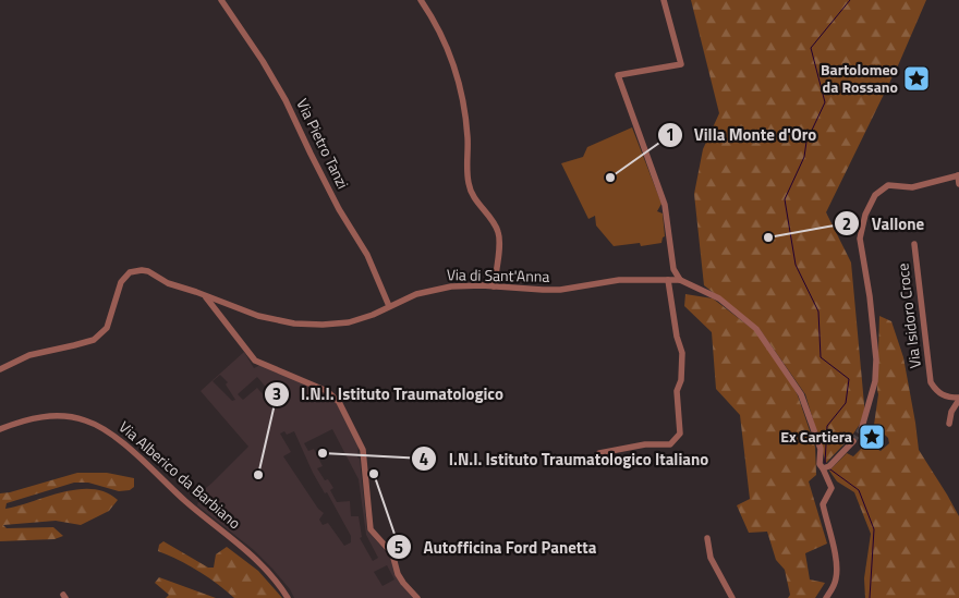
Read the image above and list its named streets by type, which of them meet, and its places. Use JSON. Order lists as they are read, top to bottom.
{
  "streets": {
    "street": [
      "Via Pietro Tanzi",
      "Via di Sant'Anna",
      "Via Isidoro Croce",
      "Via Alberico da Barbiano"
    ]
  },
  "crossings": [
    ["Via Pietro Tanzi", "Via di Sant'Anna"]
  ],
  "places": {
    "place": ["Bartolomeo da Rossano", "Ex Cartiera"],
    "other": [
      "Villa Monte d'Oro",
      "Vallone",
      "I.N.I. Istituto Traumatologico Italiano",
      "Autofficina Ford Panetta",
      "I.N.I. Istituto Traumatologico"
    ]
  }
}
